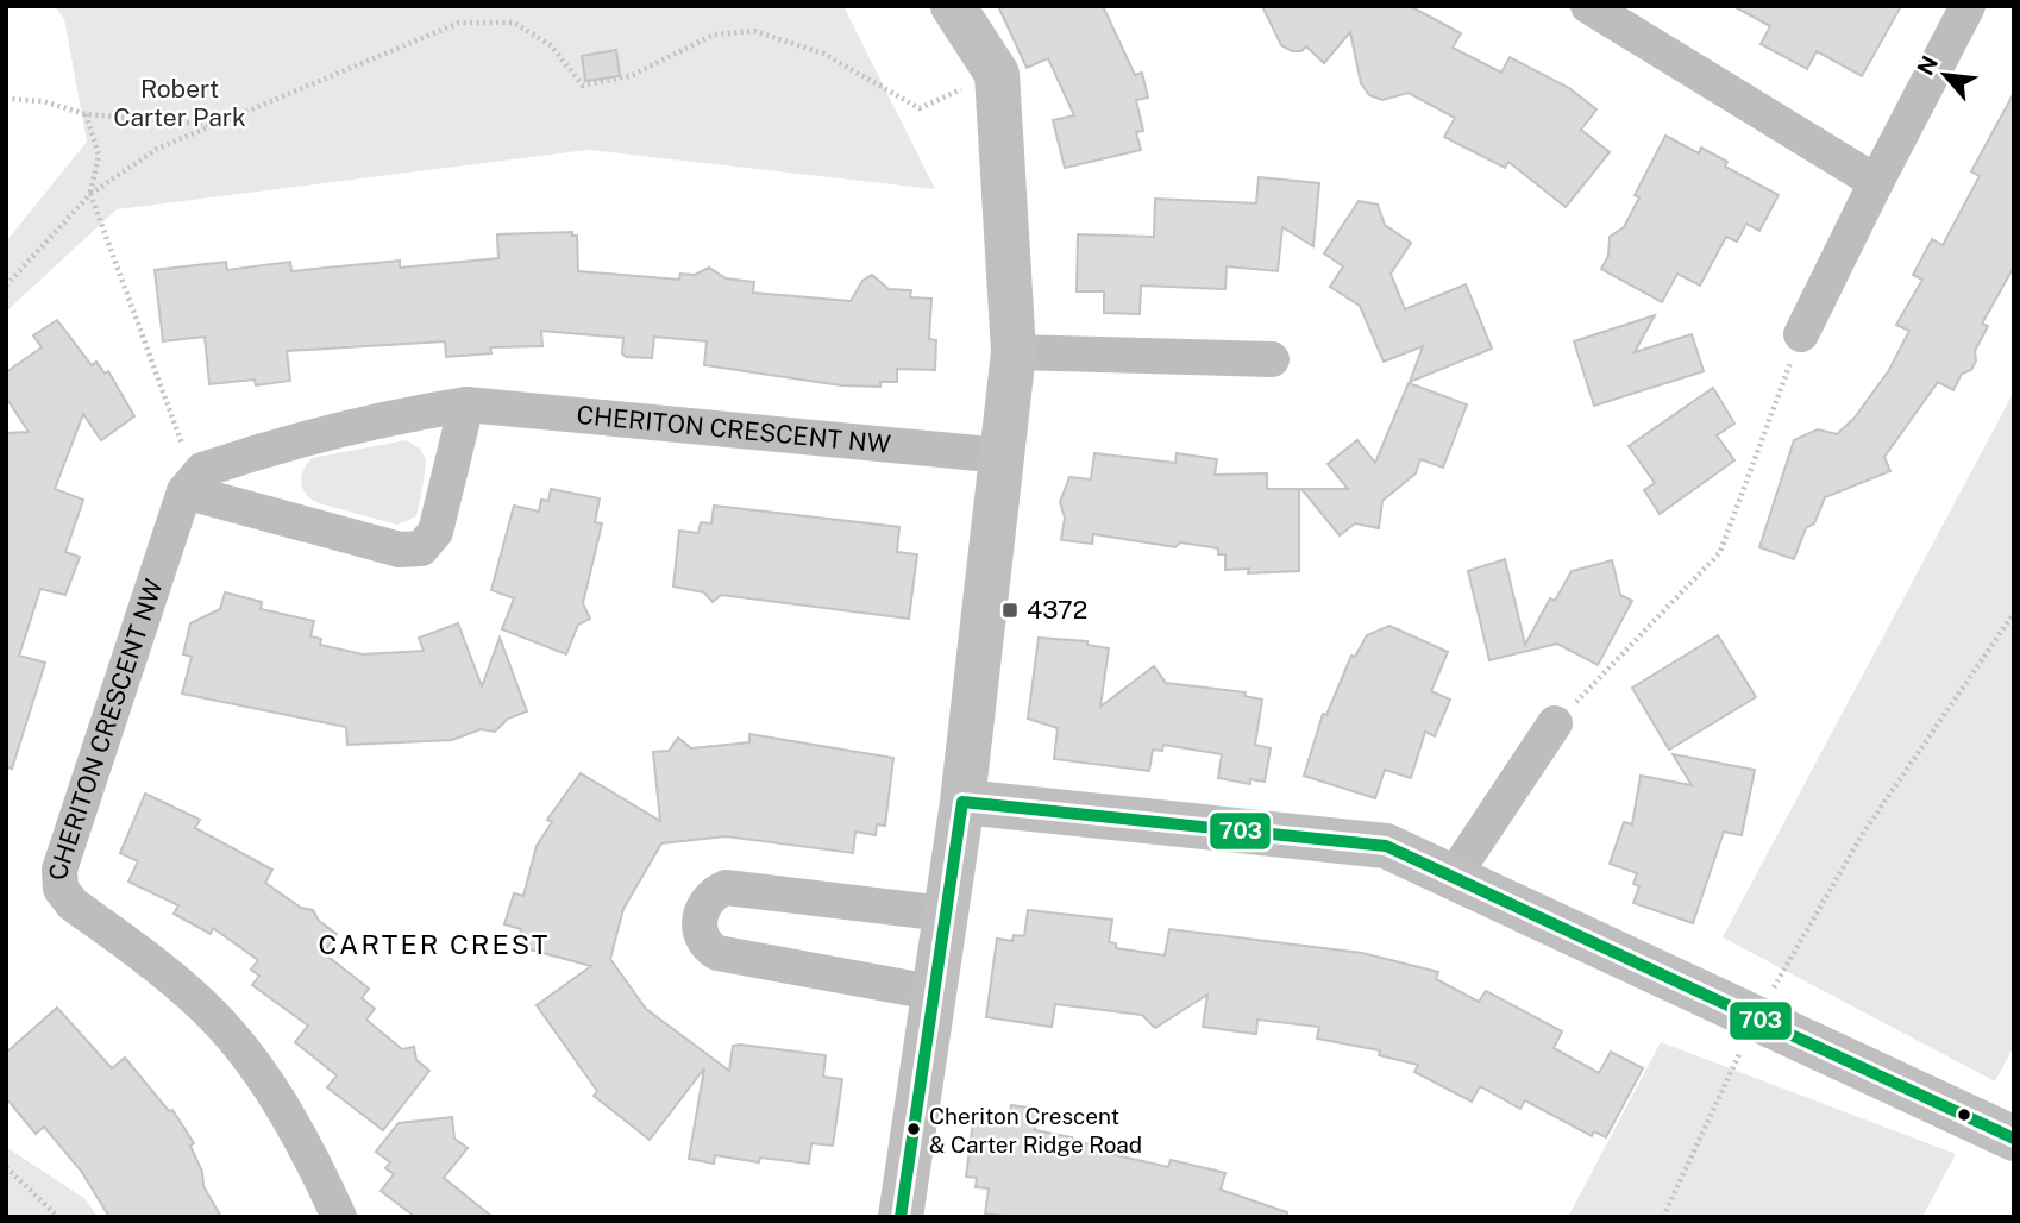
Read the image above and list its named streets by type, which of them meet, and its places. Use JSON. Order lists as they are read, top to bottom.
{
  "streets": {
    "street": ["CHERITON CRESCENT NW"]
  },
  "districts": ["CARTER CREST"],
  "parks": ["Robert Carter Park"],
  "places": {
    "transit": ["4372"],
    "other": ["Cheriton Crescent & Carter Ridge Road"]
  },
  "lines": ["transit line 703"],
  "north": "top left"
}
